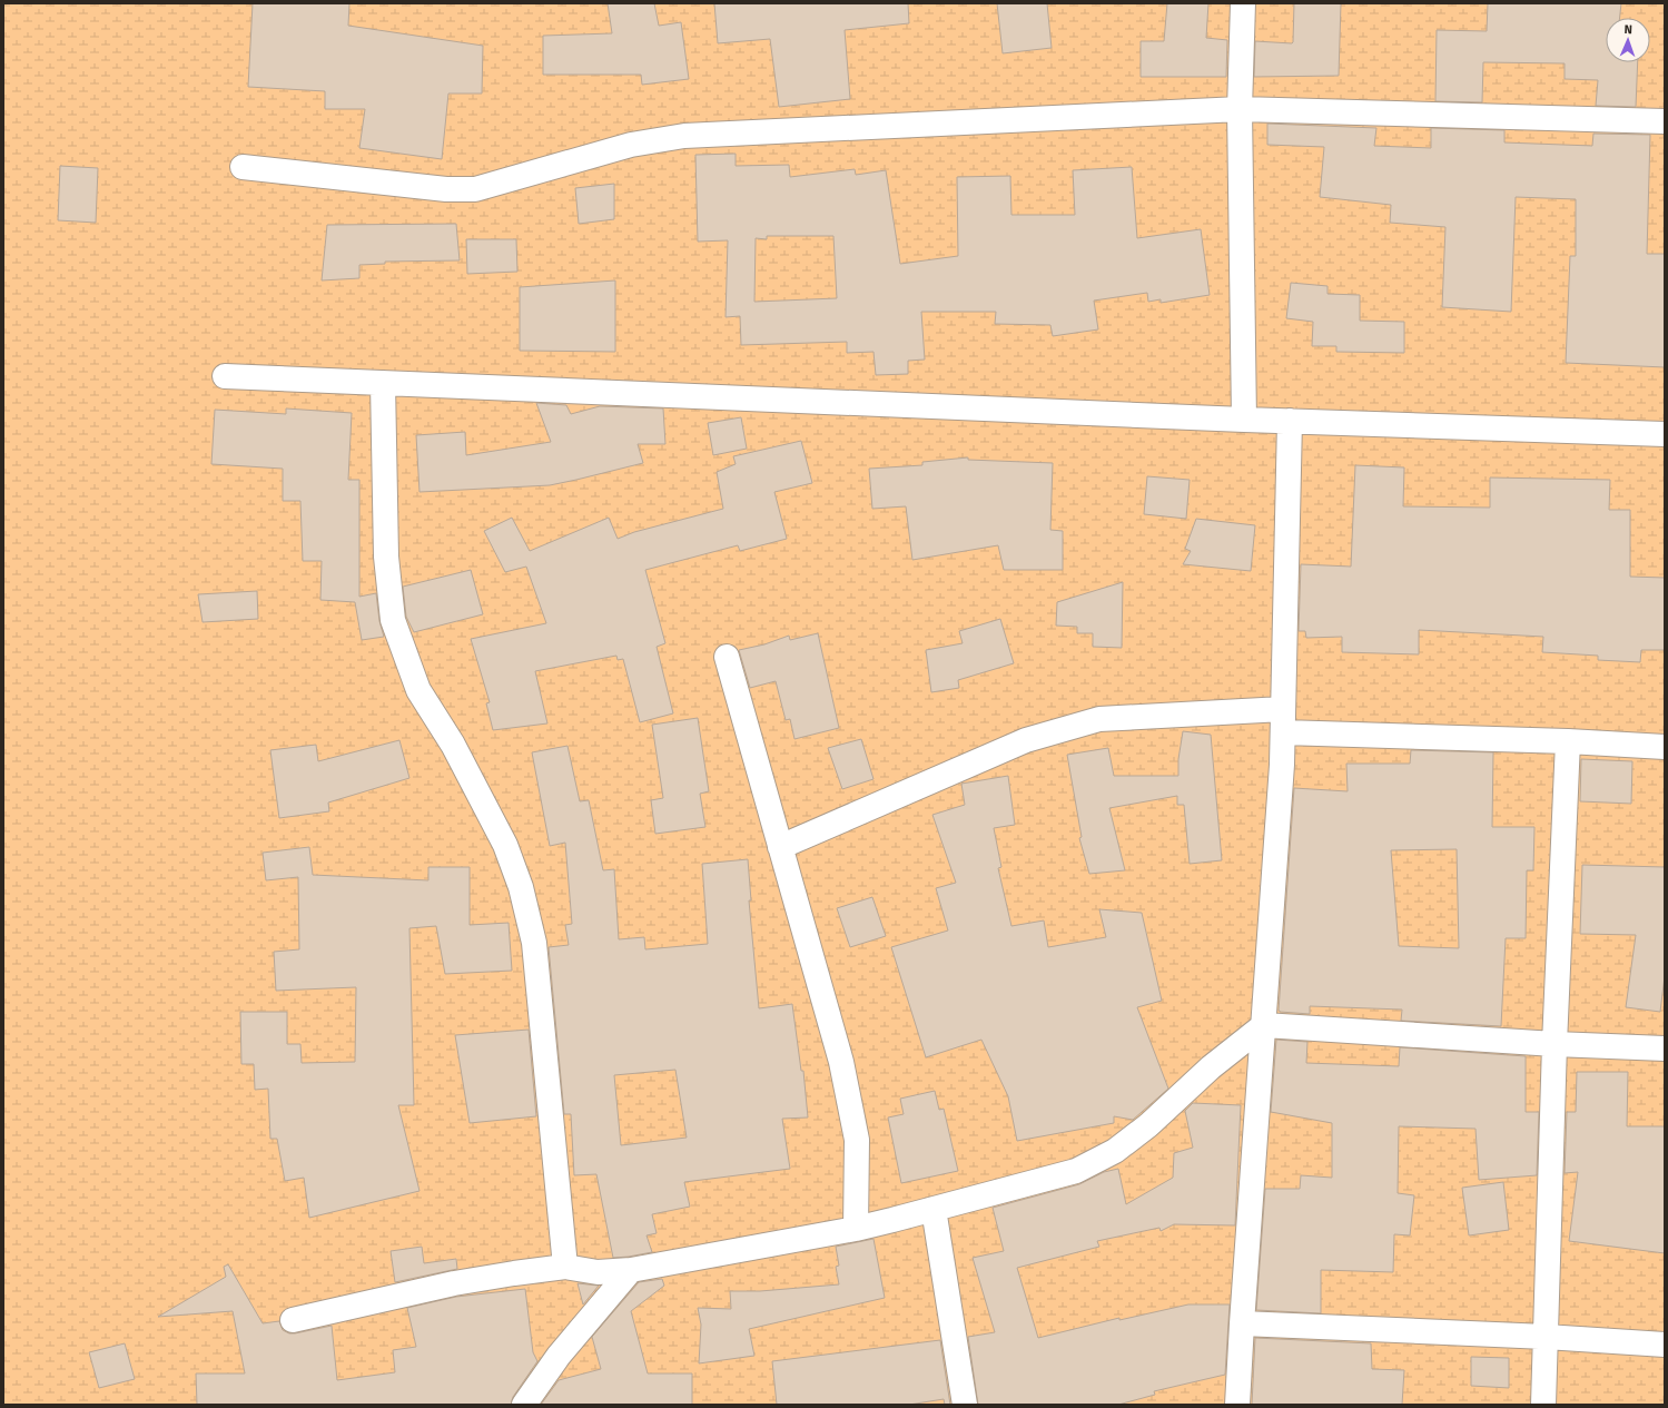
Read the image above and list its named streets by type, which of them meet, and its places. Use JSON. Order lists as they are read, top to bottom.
{
  "north": "top"
}
